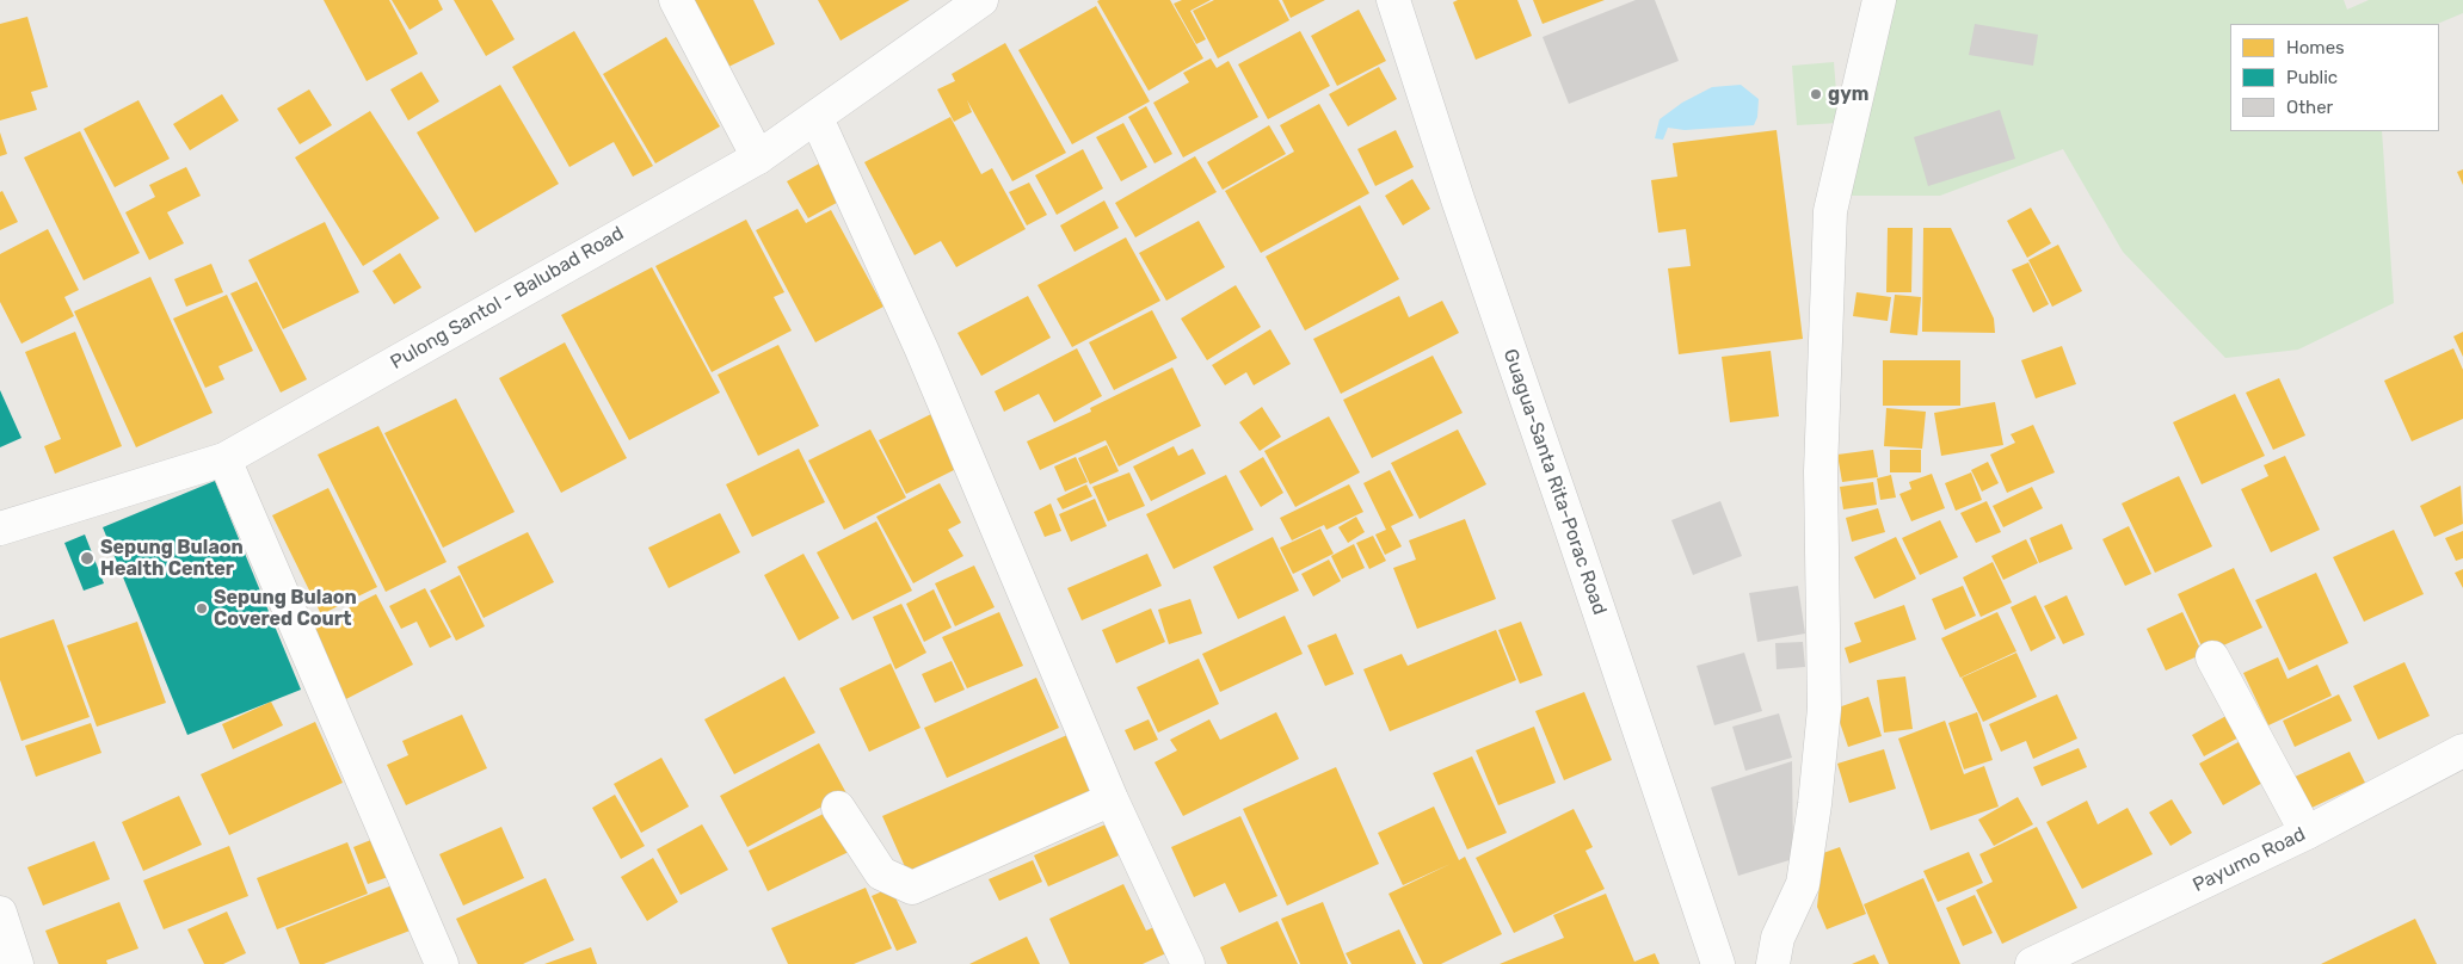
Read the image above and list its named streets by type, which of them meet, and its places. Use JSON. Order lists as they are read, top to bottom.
{
  "streets": {
    "street": ["Pulong Santol - Balubad Road", "Guagua-Santa Rita-Porac Road", "Payumo Road"]
  },
  "places": ["gym", "Sepung Bulaon Health Center", "Sepung Bulaon Covered Court"],
  "legend": ["Homes", "Public", "Other"]
}
